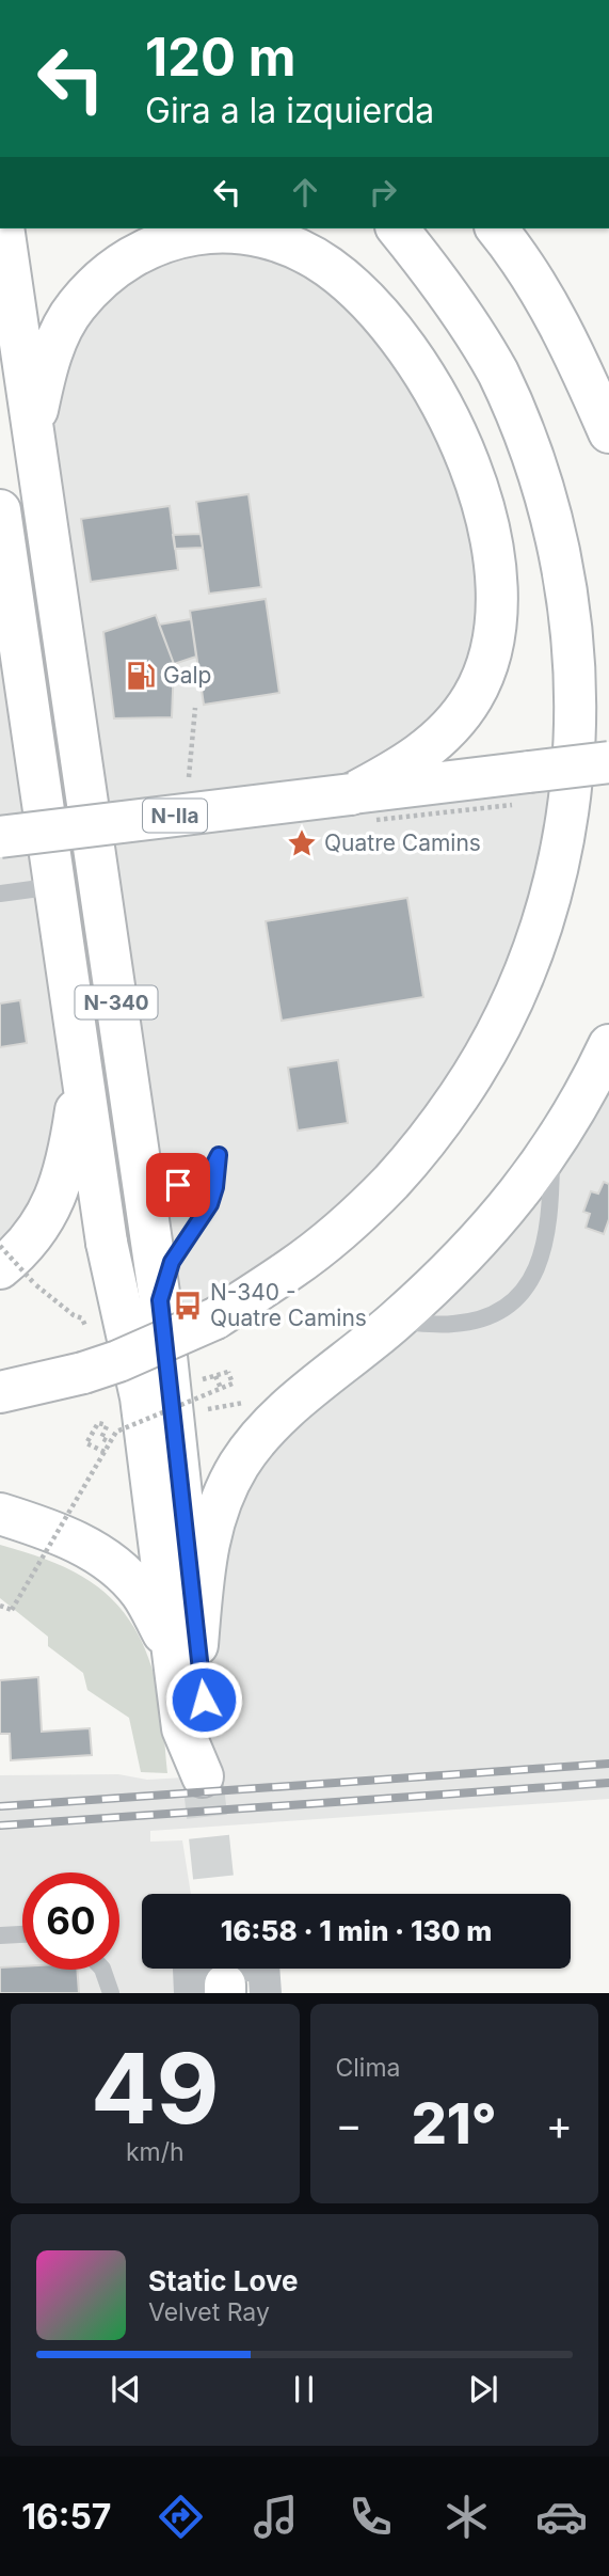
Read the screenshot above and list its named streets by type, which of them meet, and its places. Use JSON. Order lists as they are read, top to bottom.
{
  "streets": {
    "main road": ["N-IIa", "N-340"]
  },
  "places": {
    "fuel station": ["Galp"],
    "place": ["Quatre Camins"],
    "bus stop": ["N-340 - Quatre Camins"]
  },
  "page": {
    "turn": ["120 m", "Gira a la izquierda"],
    "limit": "60",
    "trip": "16:58 · 1 min · 130 m",
    "tile": [
      ["49", "km/h"],
      "Clima"
    ],
    "heat": ["−", "21°", "+"],
    "song": ["Static Love", "Velvet Ray"],
    "tabs": "16:57"
  }
}
